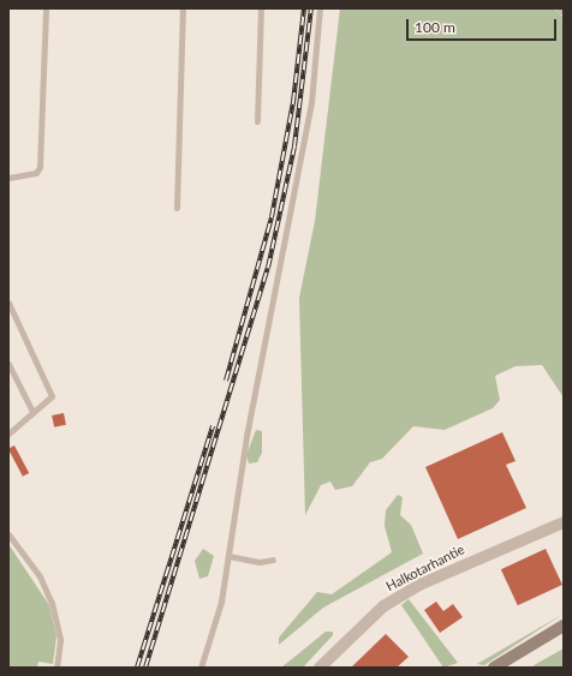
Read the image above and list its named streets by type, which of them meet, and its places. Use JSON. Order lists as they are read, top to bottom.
{
  "streets": {
    "street": ["Halkotarhantie"]
  },
  "scale_bar": "100 m"
}
